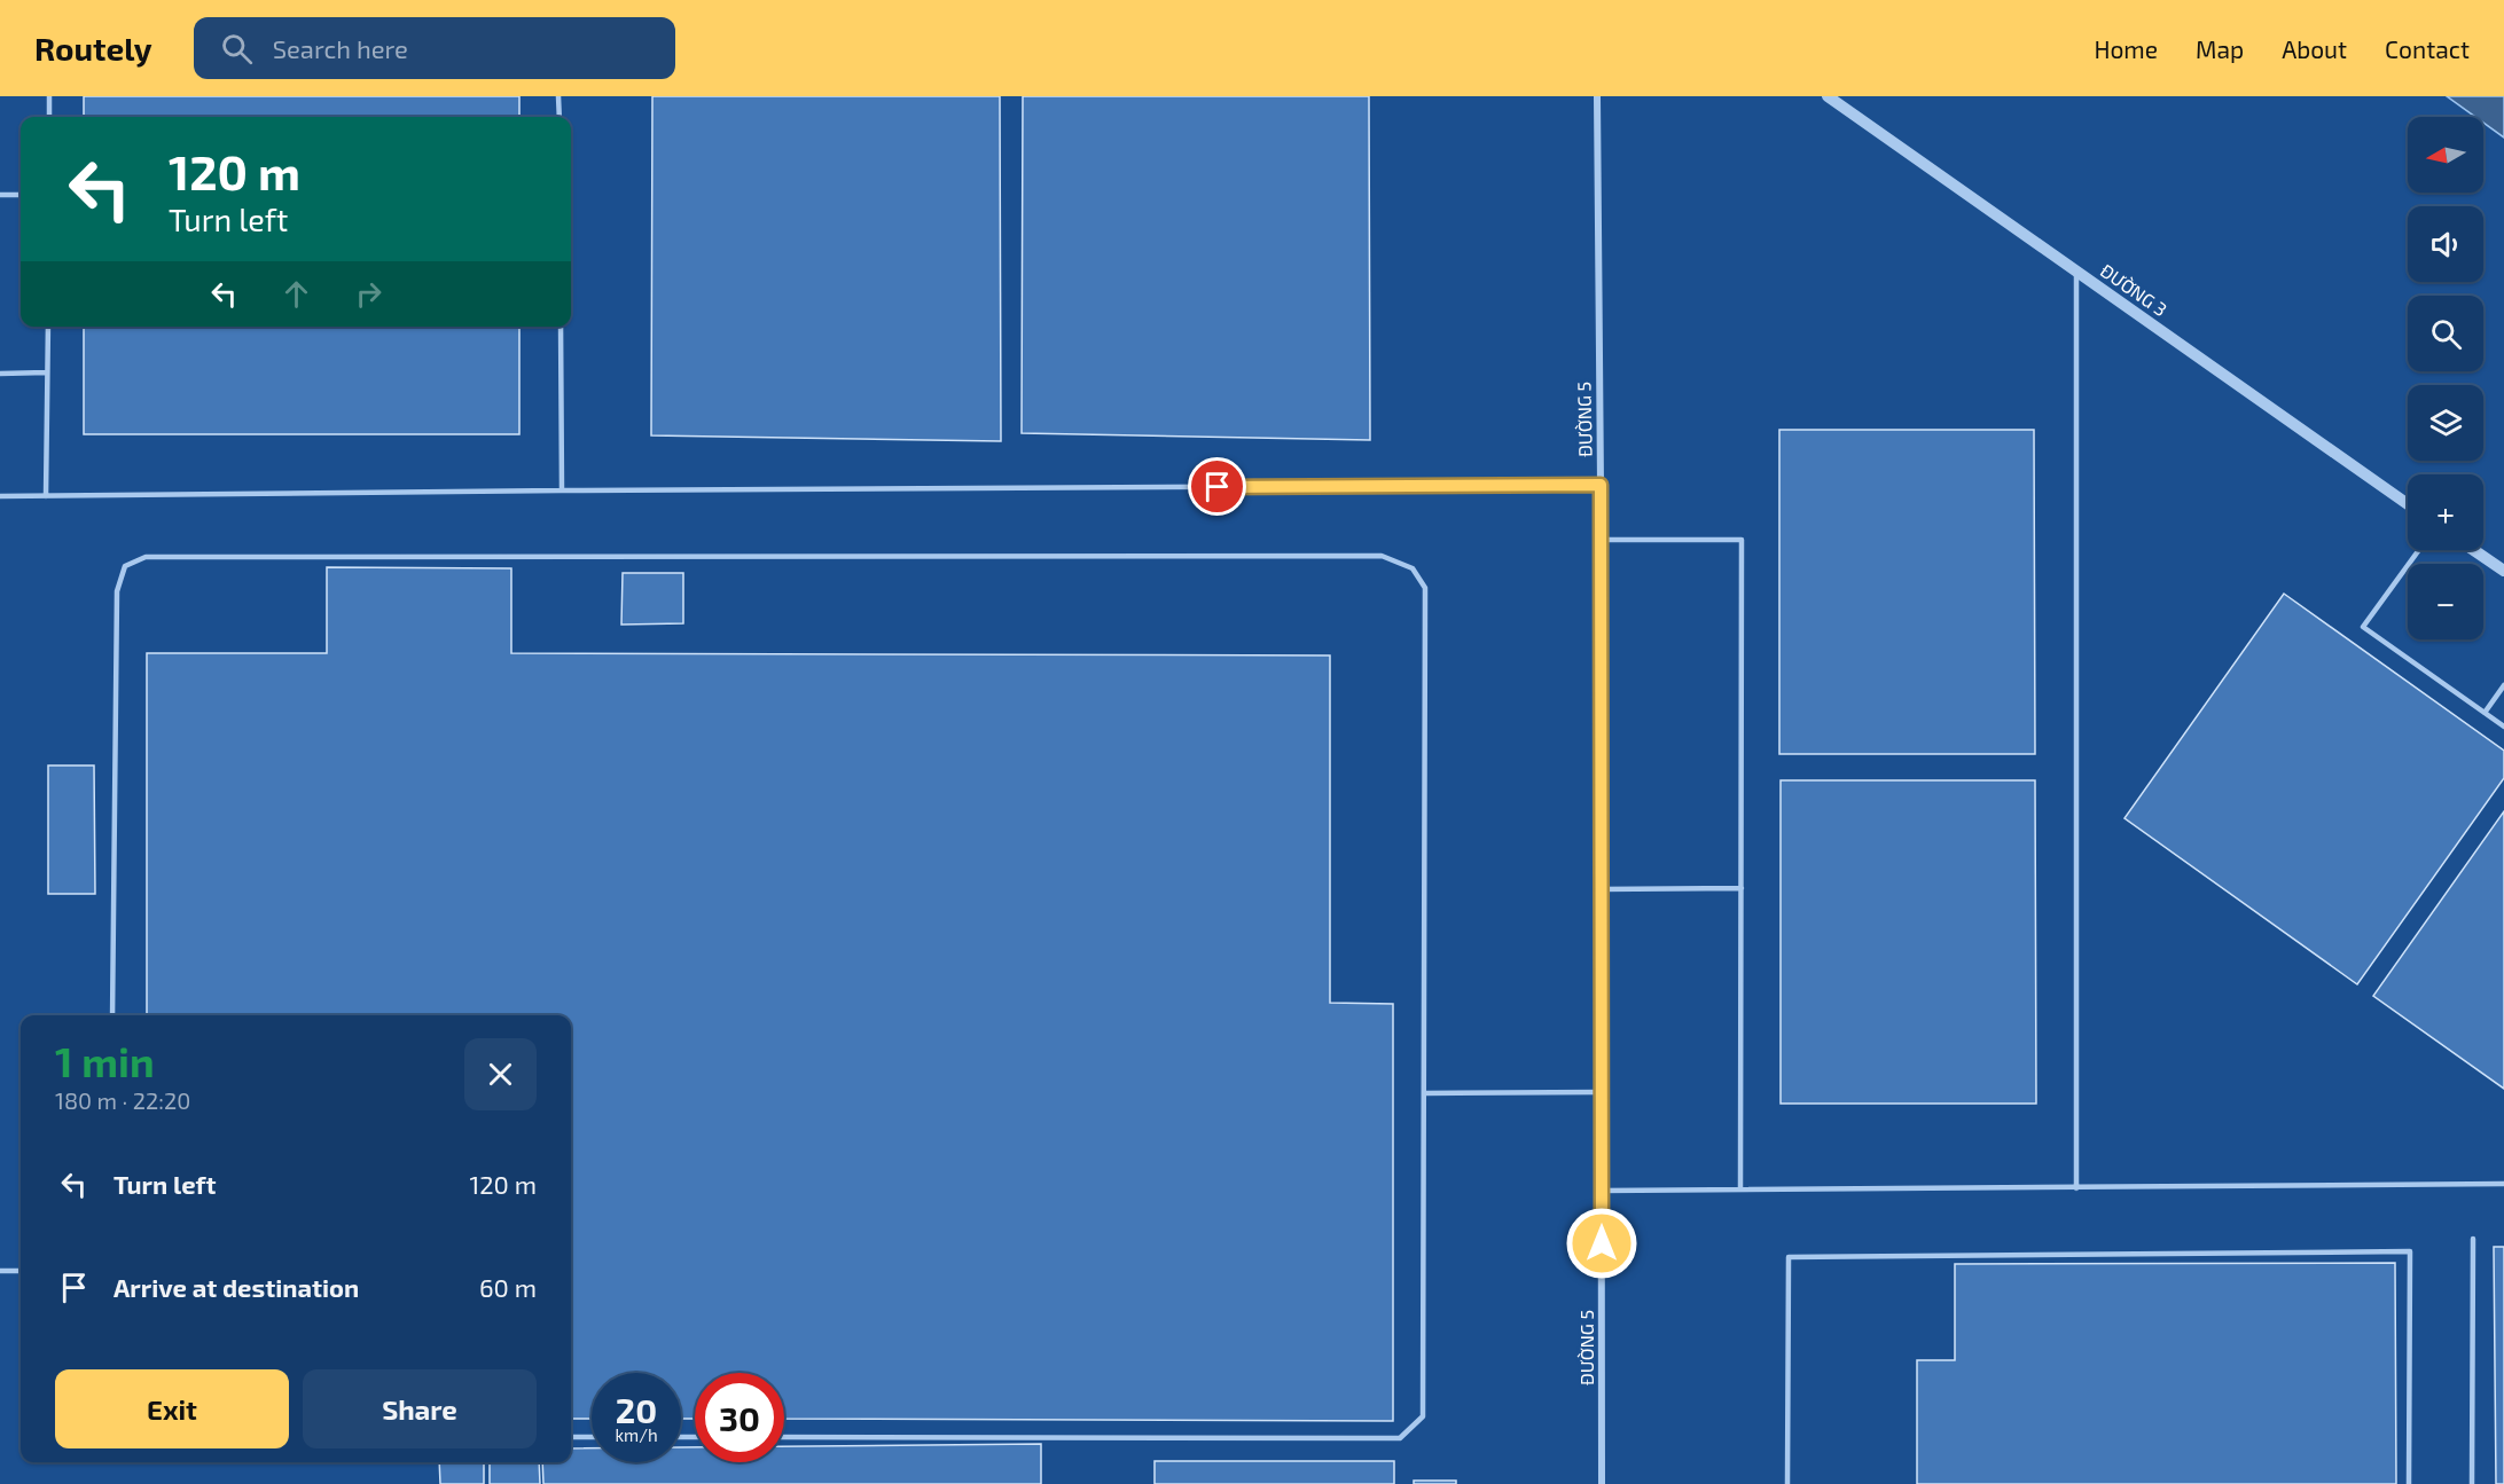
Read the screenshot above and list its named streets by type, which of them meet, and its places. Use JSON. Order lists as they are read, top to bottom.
{
  "streets": {
    "street": ["ĐƯỜNG 3", "ĐƯỜNG 5"]
  },
  "north": "left",
  "page": {
    "header": "Routely",
    "search": "Search here",
    "nav": [
      "Home",
      "Map",
      "About",
      "Contact"
    ],
    "map_buttons": ["+", "−"],
    "turn": ["120 m", "Turn left"],
    "heading": ["1 min", "180 m · 22:20"],
    "list": [
      {
        "name": "Turn left",
        "value": "120 m"
      },
      {
        "name": "Arrive at destination",
        "value": "60 m"
      }
    ],
    "buttons": ["Exit", "Share"],
    "speed": "20 km/h",
    "limit": "30"
  }
}
